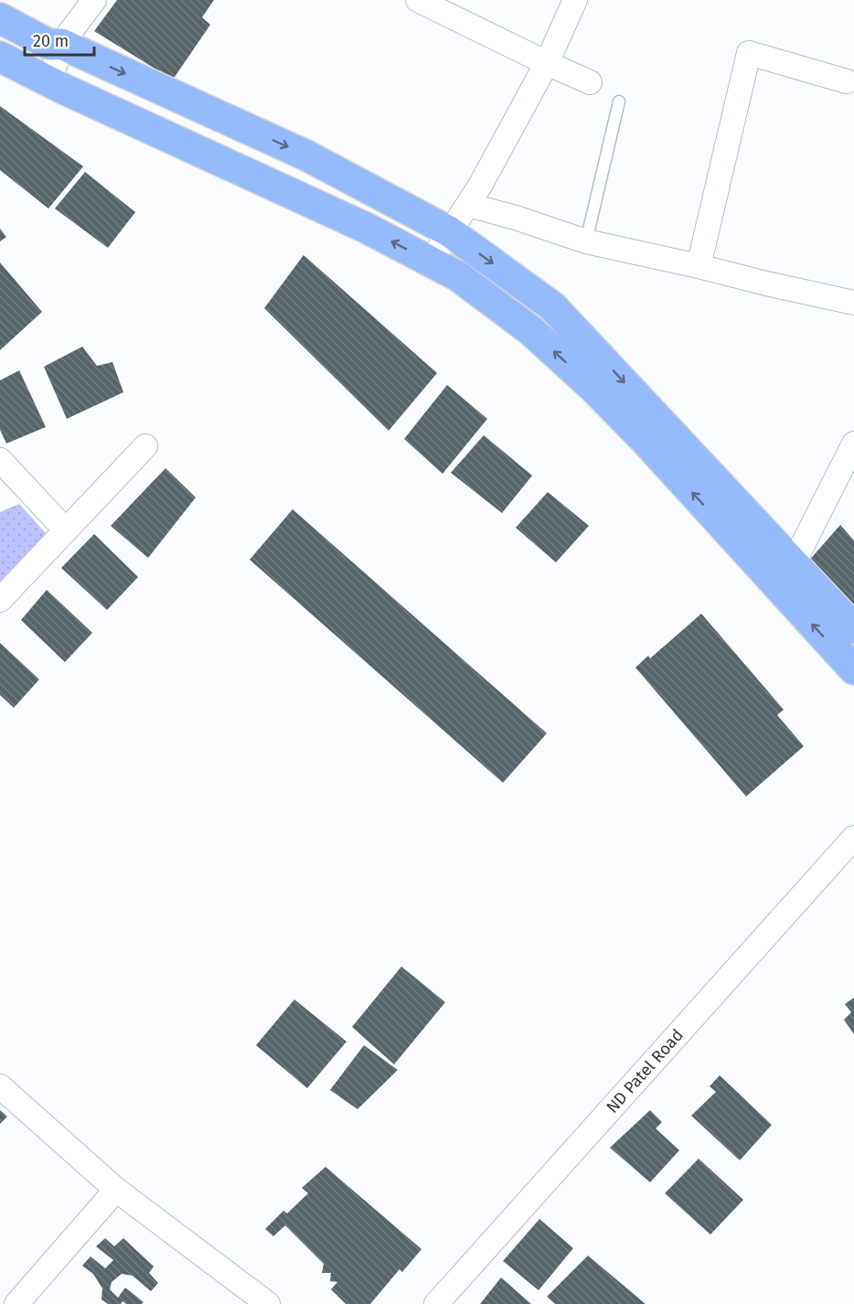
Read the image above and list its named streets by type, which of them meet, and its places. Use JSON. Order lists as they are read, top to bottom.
{
  "streets": {
    "street": ["ND Patel Road"]
  },
  "scale_bar": "20 m"
}
